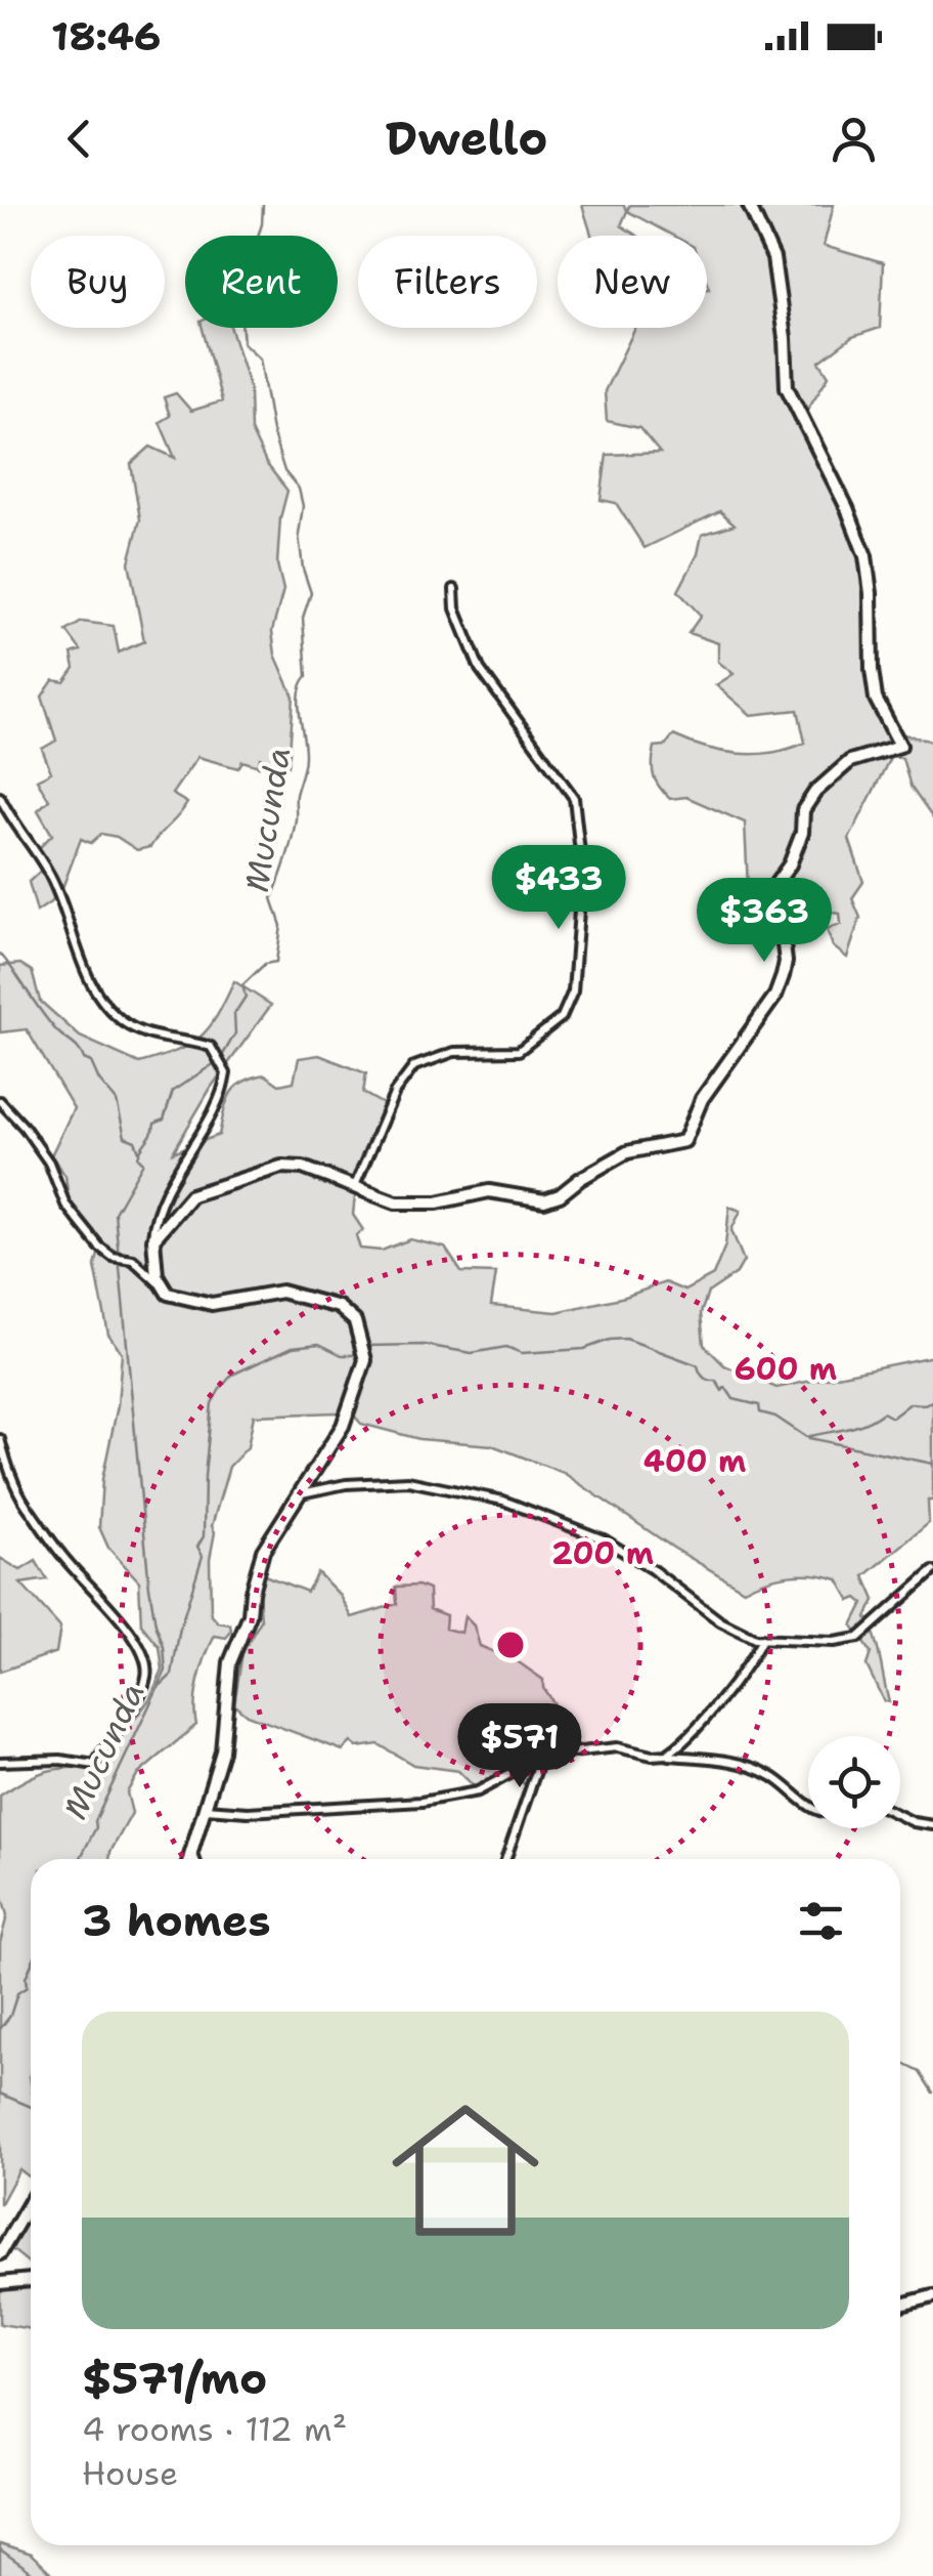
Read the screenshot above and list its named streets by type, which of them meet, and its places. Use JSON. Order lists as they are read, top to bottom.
{
  "water": ["Mucunda"],
  "page": {
    "status": "18:46",
    "header": "Dwello",
    "chip": [
      "Buy",
      "Rent",
      "Filters",
      "New"
    ],
    "price": ["$433", "$363", "$571"],
    "heading": "3 homes",
    "list": [
      {
        "name": "$571/mo",
        "note": "4 rooms · 112 m² · House"
      }
    ]
  },
  "rings": ["600 m", "400 m", "200 m"]
}
